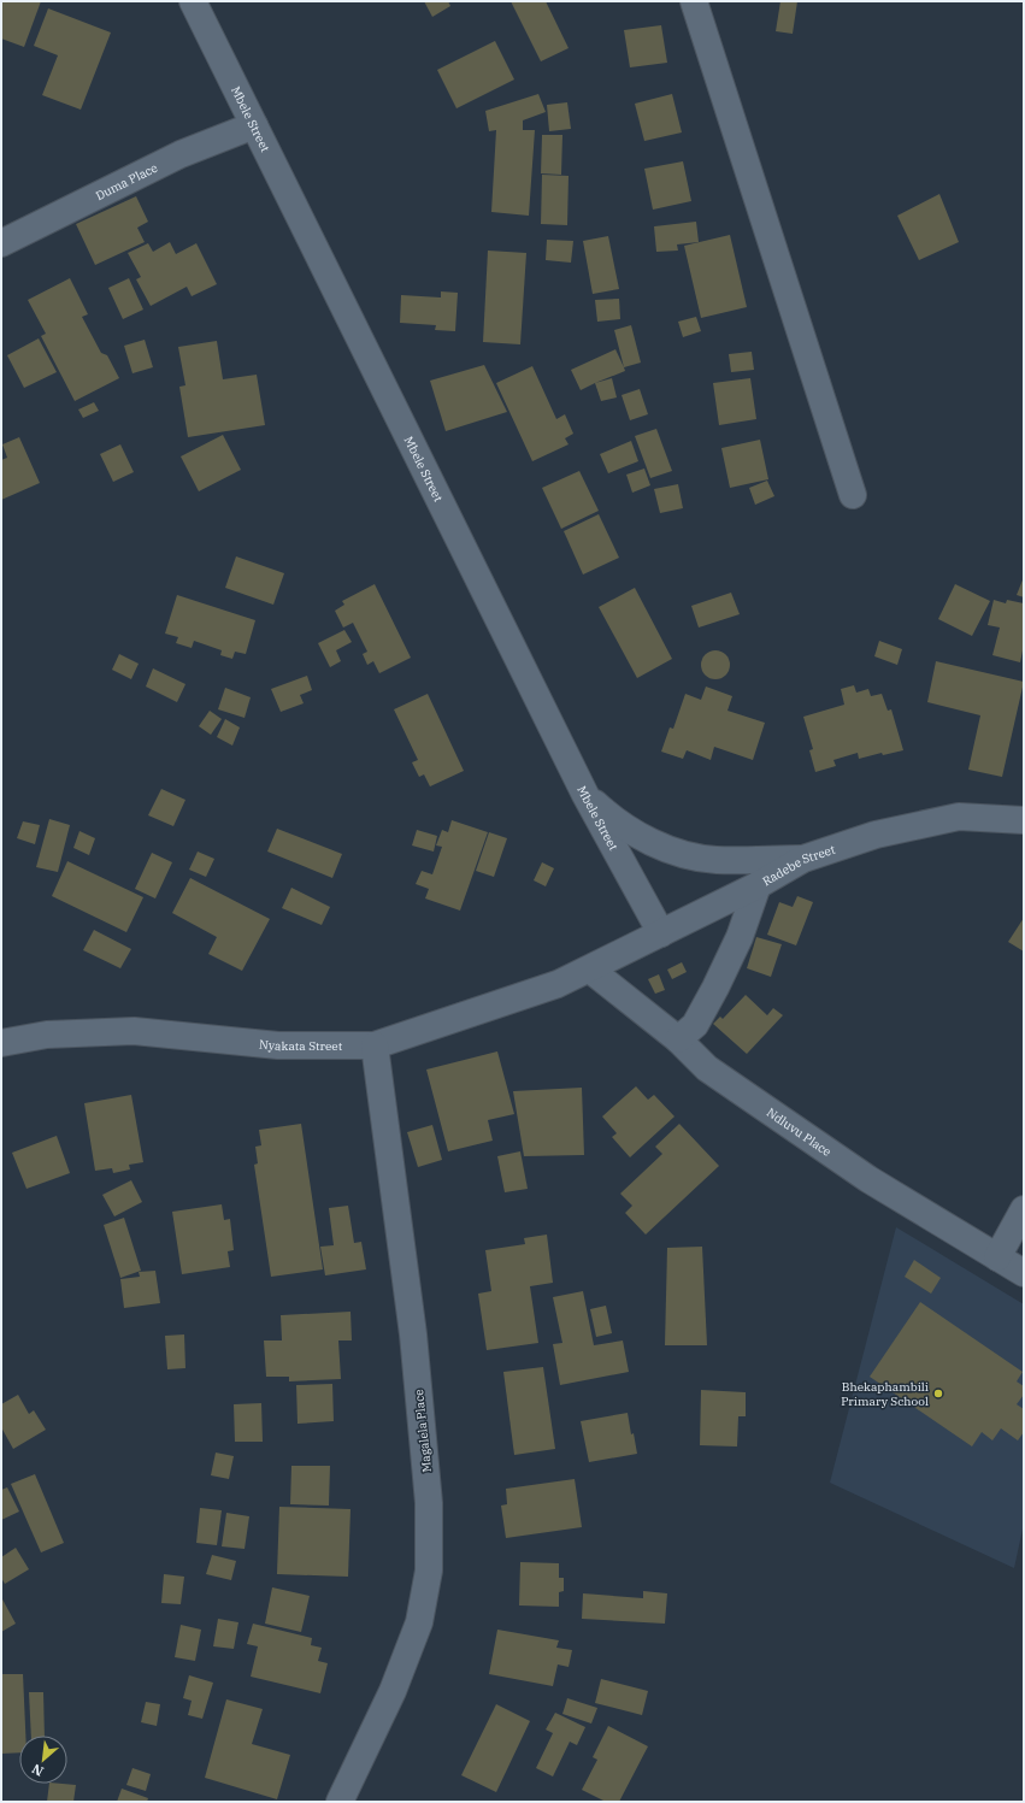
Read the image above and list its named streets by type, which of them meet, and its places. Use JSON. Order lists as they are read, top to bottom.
{
  "streets": {
    "street": [
      "Mbele Street",
      "Duma Place",
      "Radebe Street",
      "Nyakata Street",
      "Ndluvu Place",
      "Magalela Place"
    ]
  },
  "crossings": [
    ["Mbele Street", "Duma Place"],
    ["Mbele Street", "Radebe Street"],
    ["Radebe Street", "Nyakata Street"],
    ["Radebe Street", "Ndluvu Place"],
    ["Nyakata Street", "Ndluvu Place"],
    ["Nyakata Street", "Magalela Place"]
  ],
  "places": ["Bhekaphambili Primary School"],
  "north": "bottom left"
}
